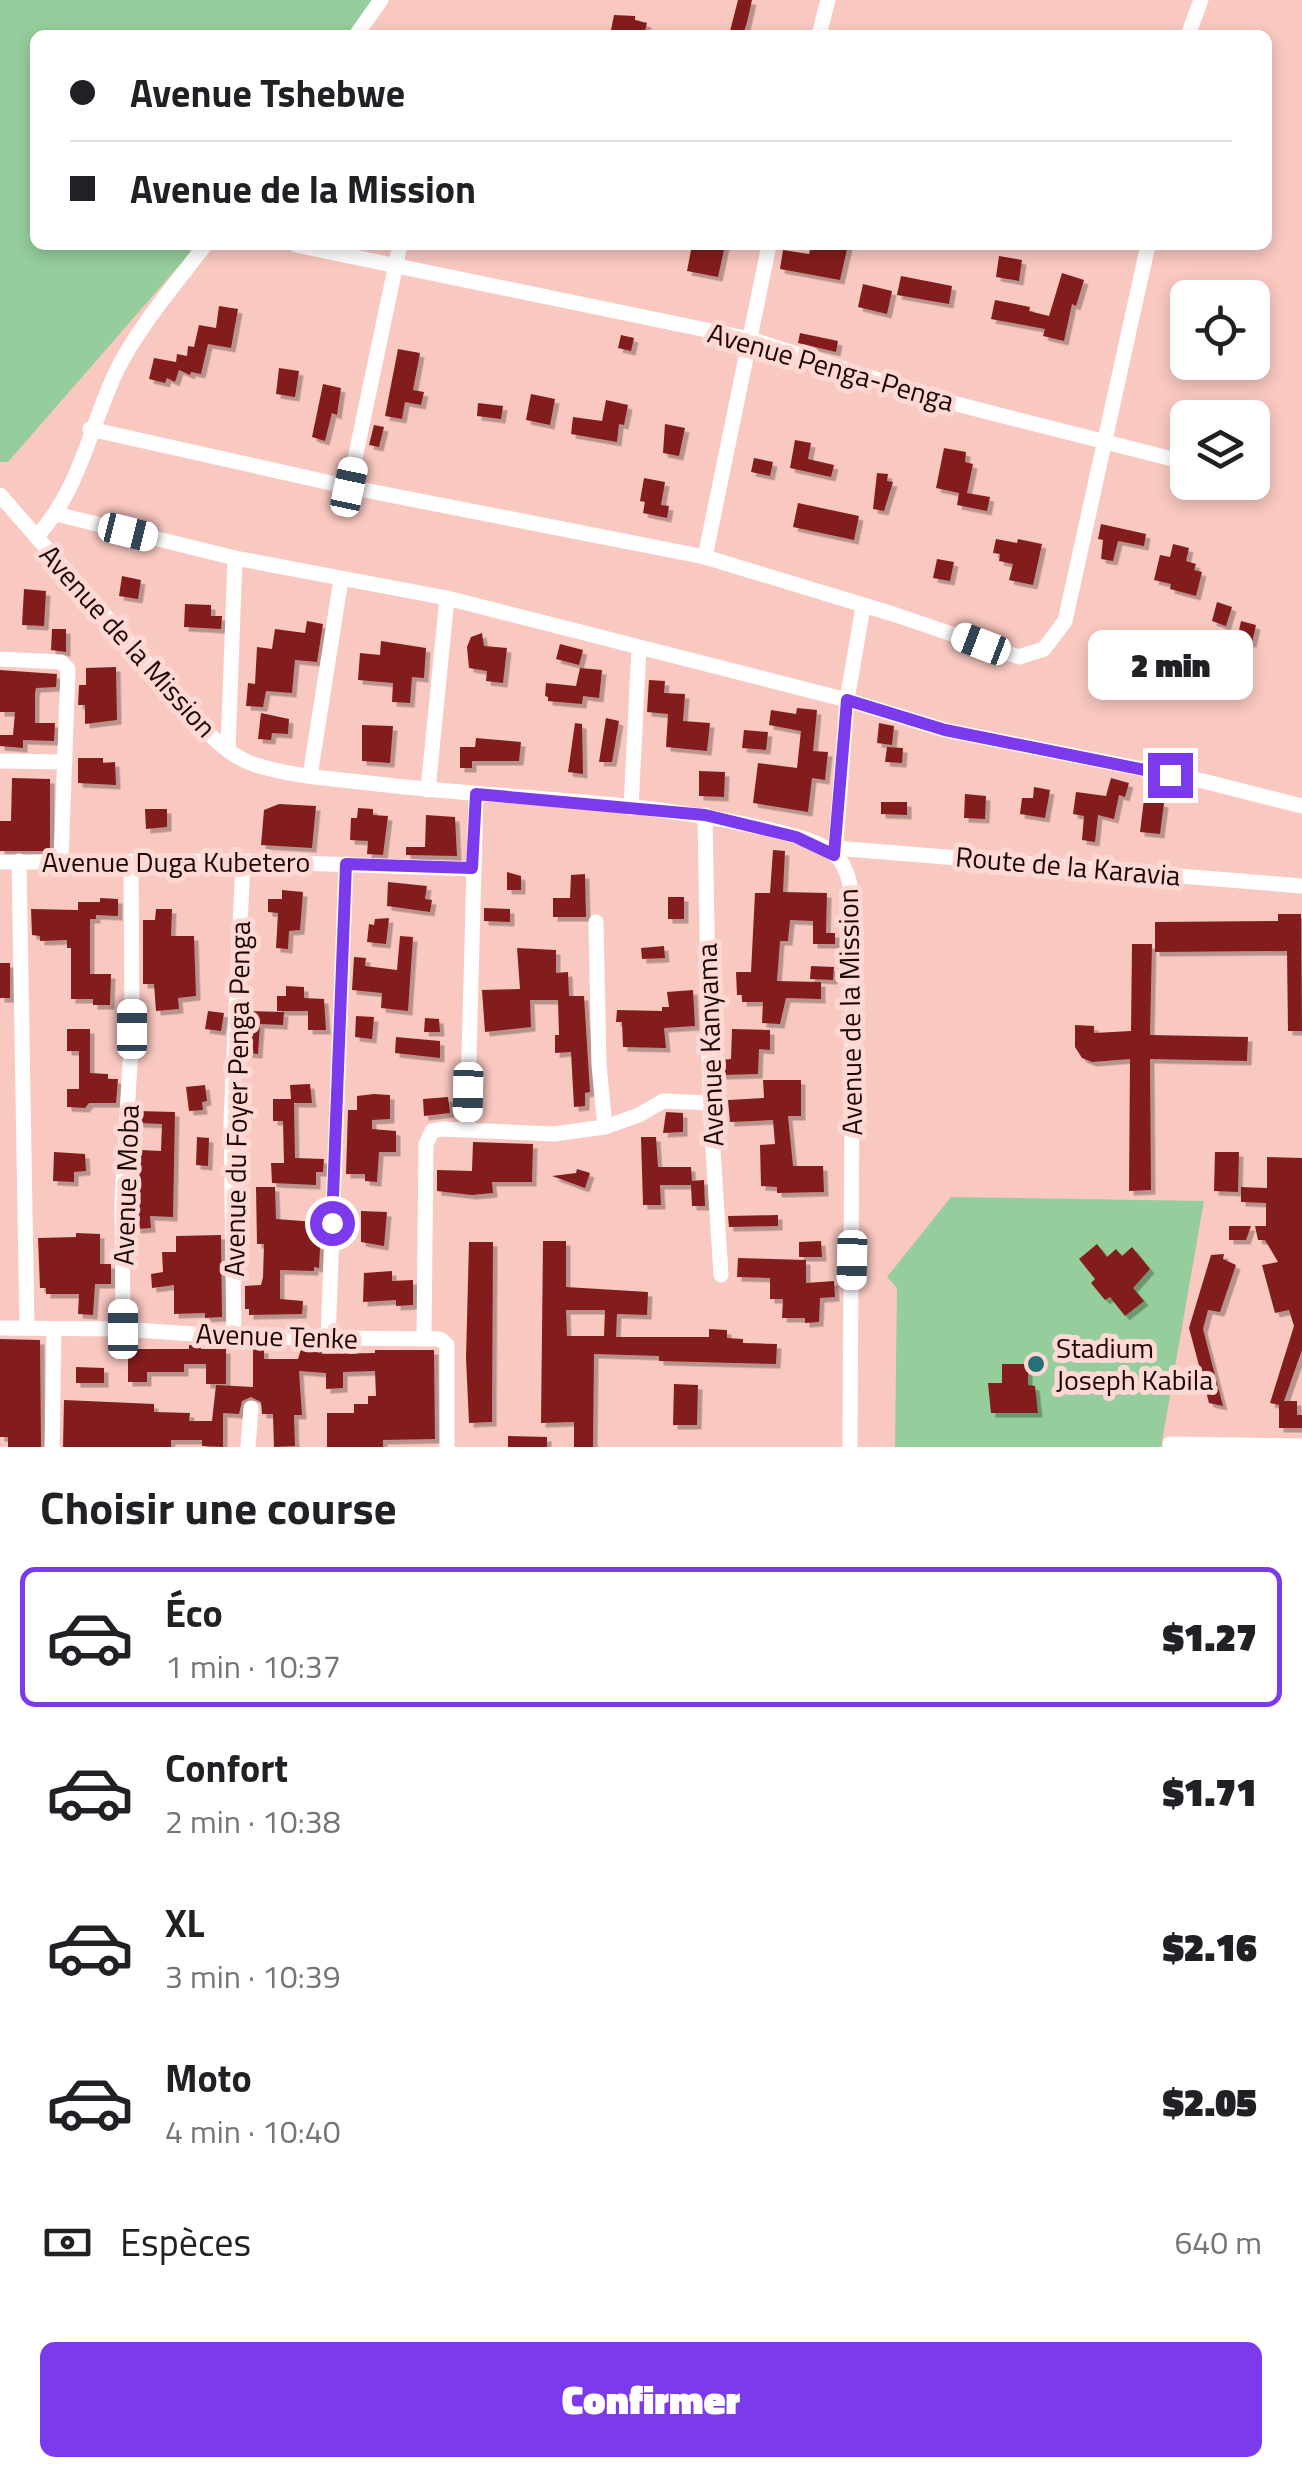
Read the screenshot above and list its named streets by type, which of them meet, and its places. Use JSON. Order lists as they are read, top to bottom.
{
  "streets": {
    "street": [
      "Avenue Penga-Penga",
      "Avenue de la Mission",
      "Avenue Duga Kubetero",
      "Route de la Karavia",
      "Avenue Kanyama",
      "Avenue du Foyer Penga Penga",
      "Avenue Moba",
      "Avenue Tenke"
    ]
  },
  "crossings": [
    ["Avenue de la Mission", "Route de la Karavia"],
    ["Avenue de la Mission", "Avenue Kanyama"],
    ["Avenue Duga Kubetero", "Avenue du Foyer Penga Penga"],
    ["Avenue Duga Kubetero", "Avenue Moba"],
    ["Avenue du Foyer Penga Penga", "Avenue Tenke"],
    ["Avenue Moba", "Avenue Tenke"]
  ],
  "places": ["Stadium Joseph Kabila"],
  "page": {
    "banner": ["Avenue Tshebwe", "Avenue de la Mission"],
    "bubble": "2 min",
    "heading": "Choisir une course",
    "list": [
      {
        "name": "Éco",
        "note": "1 min · 10:37",
        "value": "$1.27"
      },
      {
        "name": "Confort",
        "note": "2 min · 10:38",
        "value": "$1.71"
      },
      {
        "name": "XL",
        "note": "3 min · 10:39",
        "value": "$2.16"
      },
      {
        "name": "Moto",
        "note": "4 min · 10:40",
        "value": "$2.05"
      }
    ],
    "pay": ["Espèces", "640 m"],
    "buttons": "Confirmer"
  }
}
